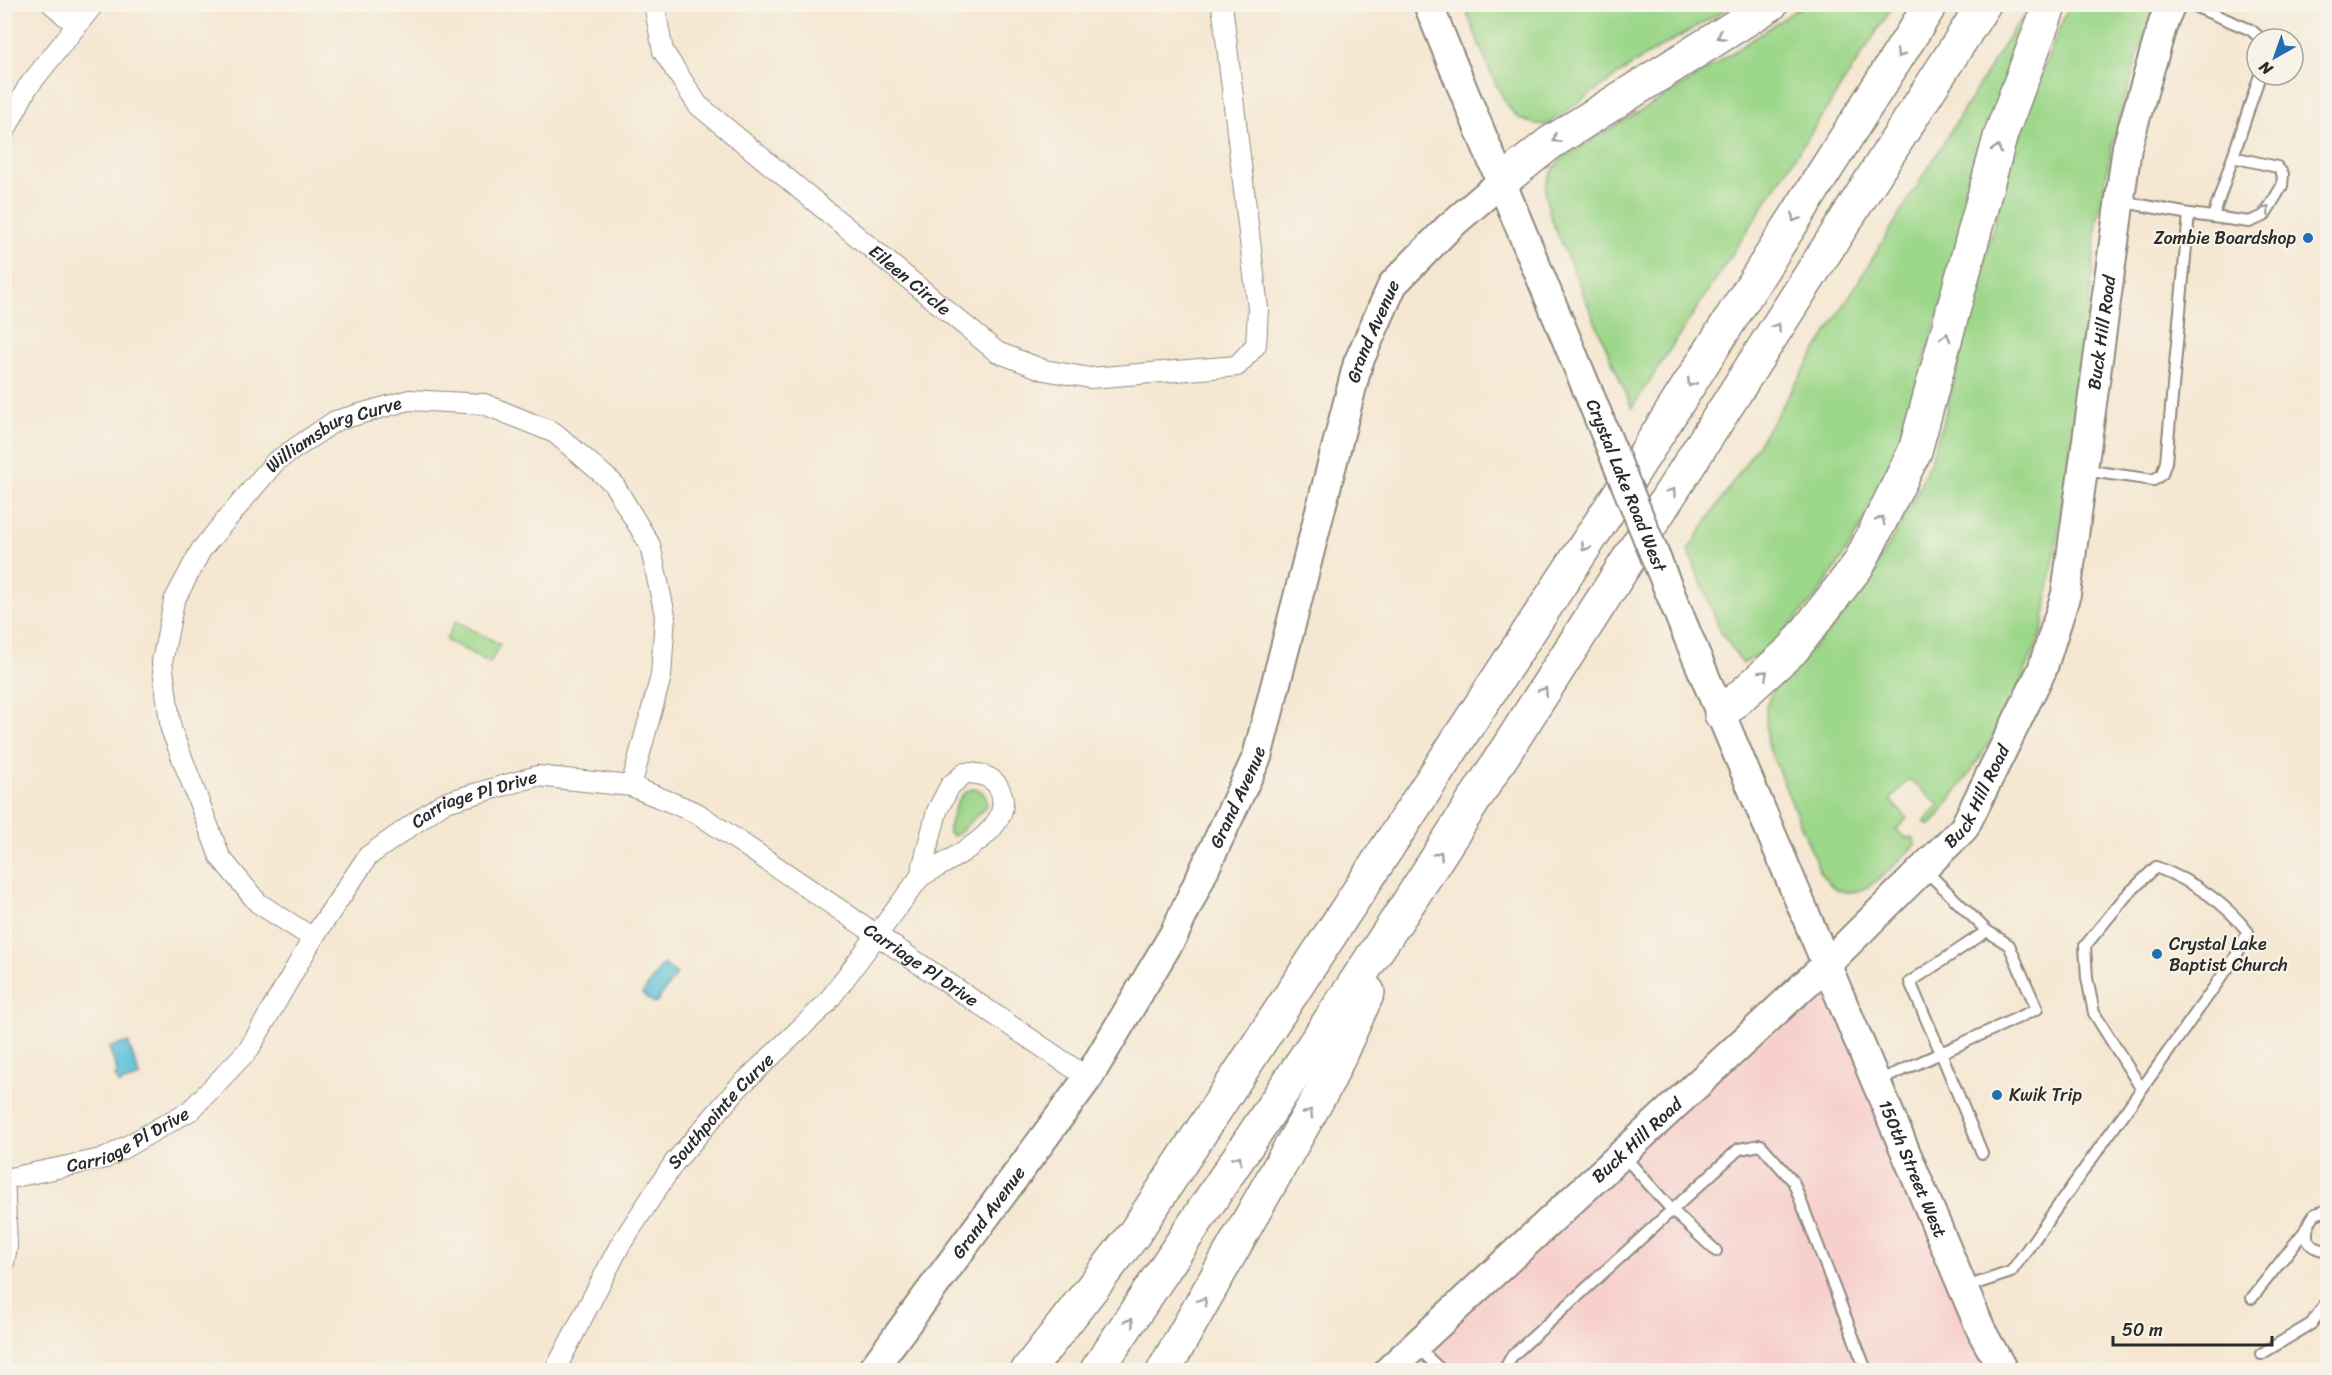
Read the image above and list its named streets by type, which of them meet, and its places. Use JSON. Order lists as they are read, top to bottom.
{
  "streets": {
    "street": [
      "Eileen Circle",
      "Grand Avenue",
      "Buck Hill Road",
      "Williamsburg Curve",
      "Crystal Lake Road West",
      "Carriage Pl Drive",
      "Southpointe Curve",
      "150th Street West"
    ]
  },
  "crossings": [
    ["Grand Avenue", "Crystal Lake Road West"],
    ["Grand Avenue", "Carriage Pl Drive"],
    ["Buck Hill Road", "Crystal Lake Road West"],
    ["Buck Hill Road", "150th Street West"],
    ["Williamsburg Curve", "Carriage Pl Drive"],
    ["Crystal Lake Road West", "150th Street West"],
    ["Carriage Pl Drive", "Southpointe Curve"]
  ],
  "places": ["Zombie Boardshop", "Crystal Lake Baptist Church", "Kwik Trip"],
  "scale_bar": "50 m",
  "north": "bottom left"
}
